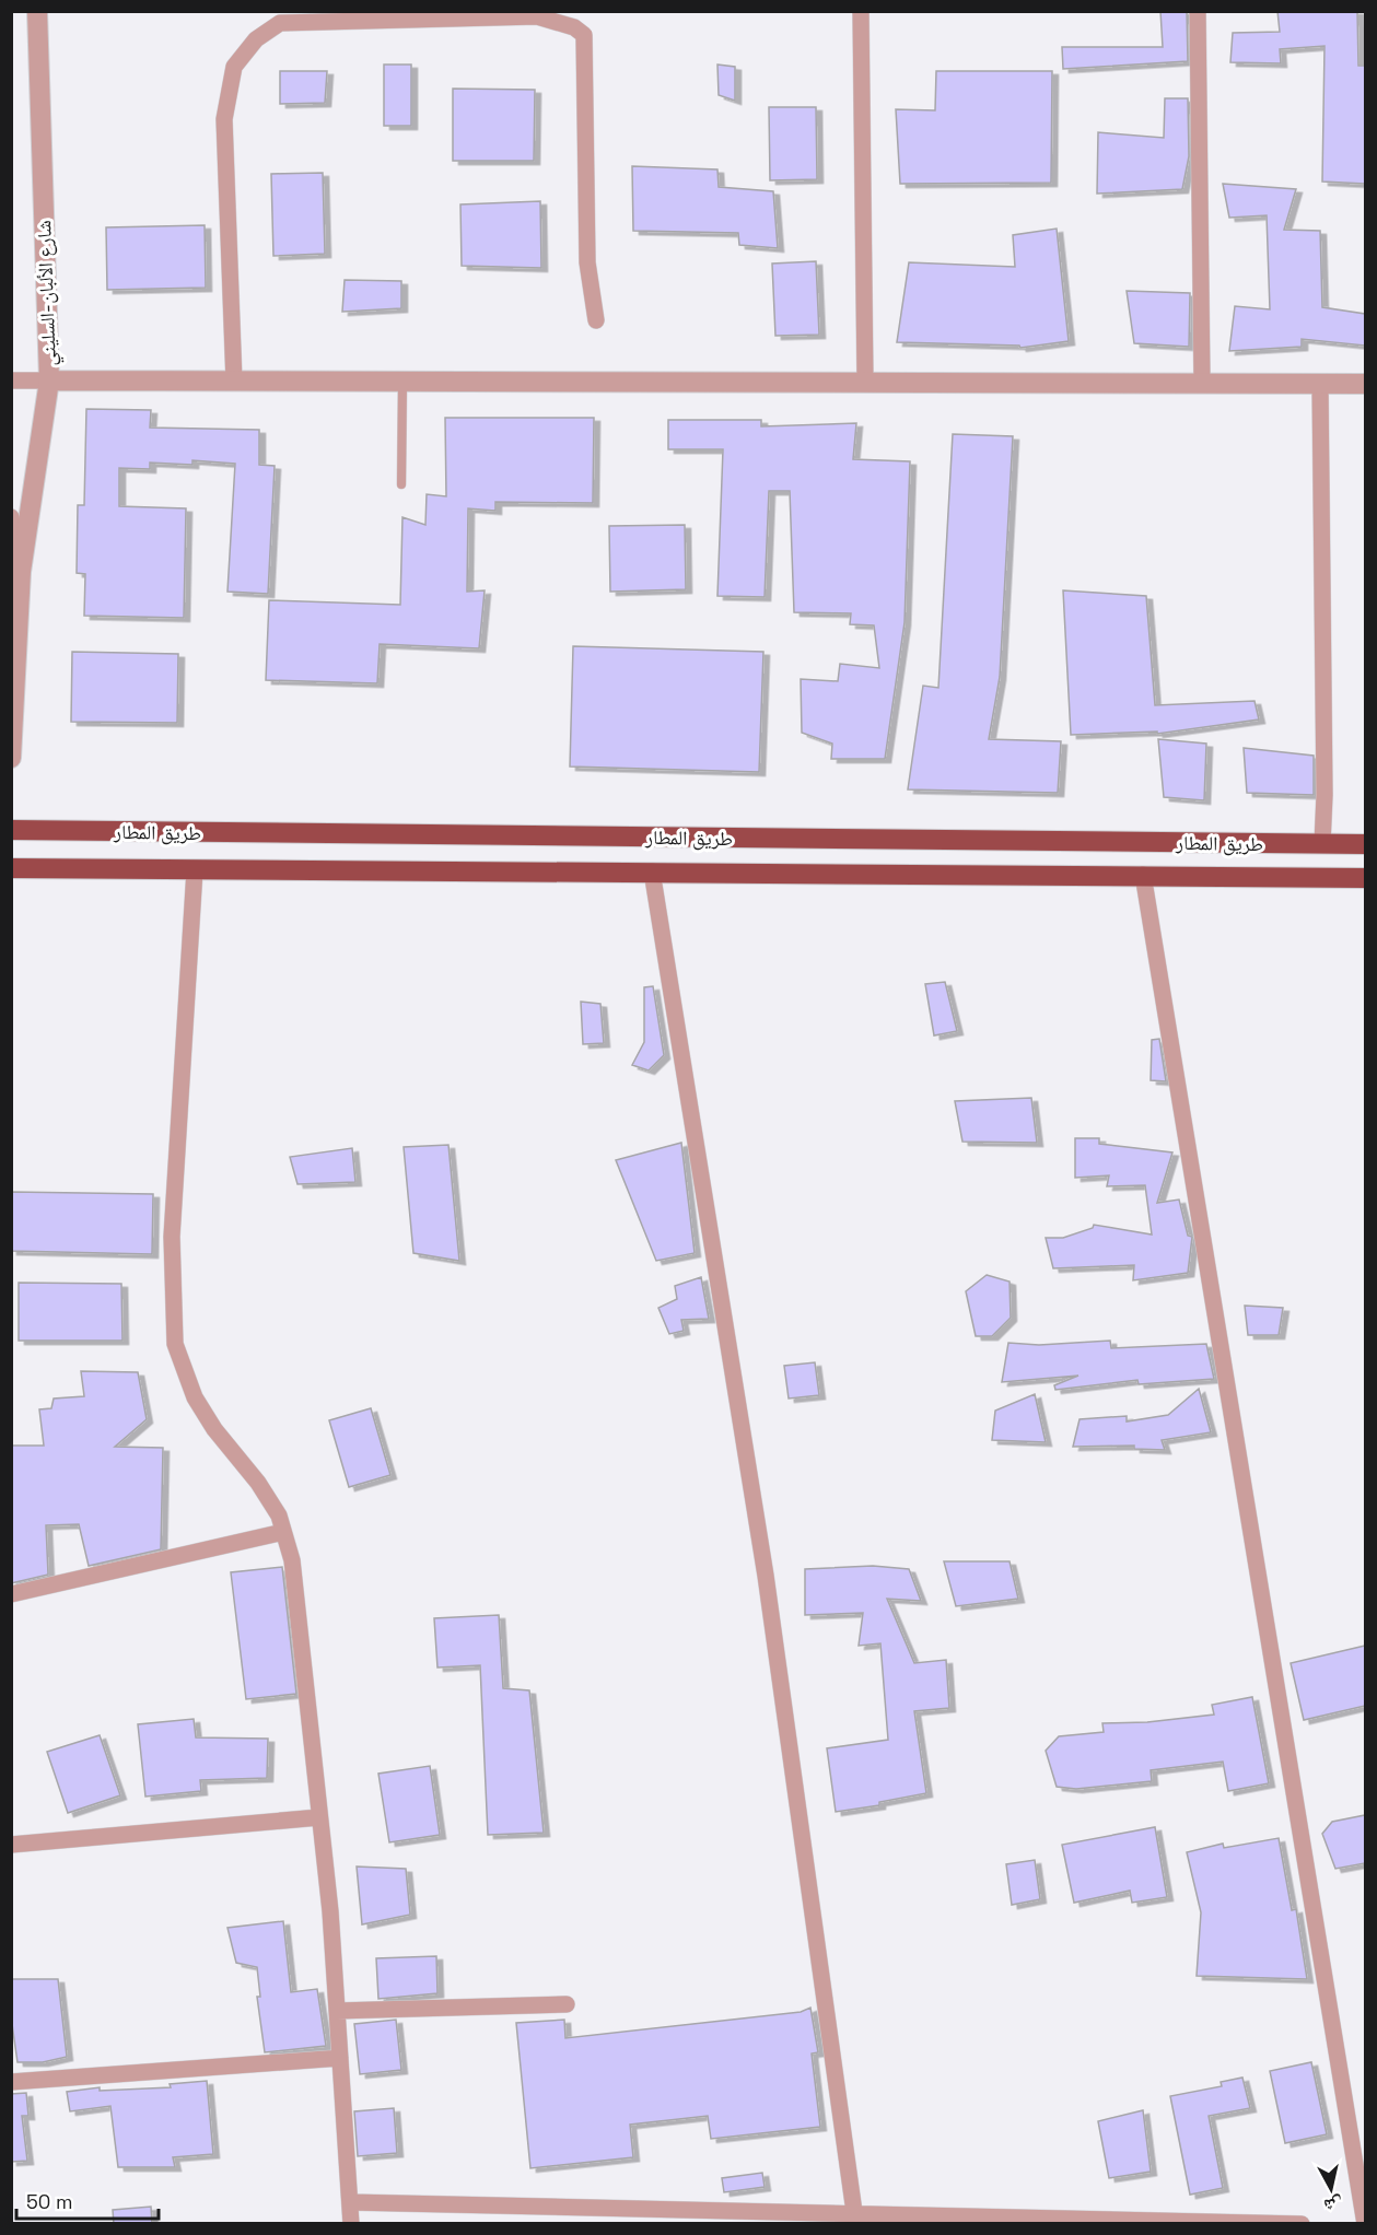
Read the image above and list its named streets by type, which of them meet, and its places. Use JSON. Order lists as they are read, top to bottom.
{
  "streets": {
    "highway": ["طريق المطار"],
    "street": ["شارع الألبان-السليني"]
  },
  "scale_bar": "50 m",
  "north": "bottom"
}
